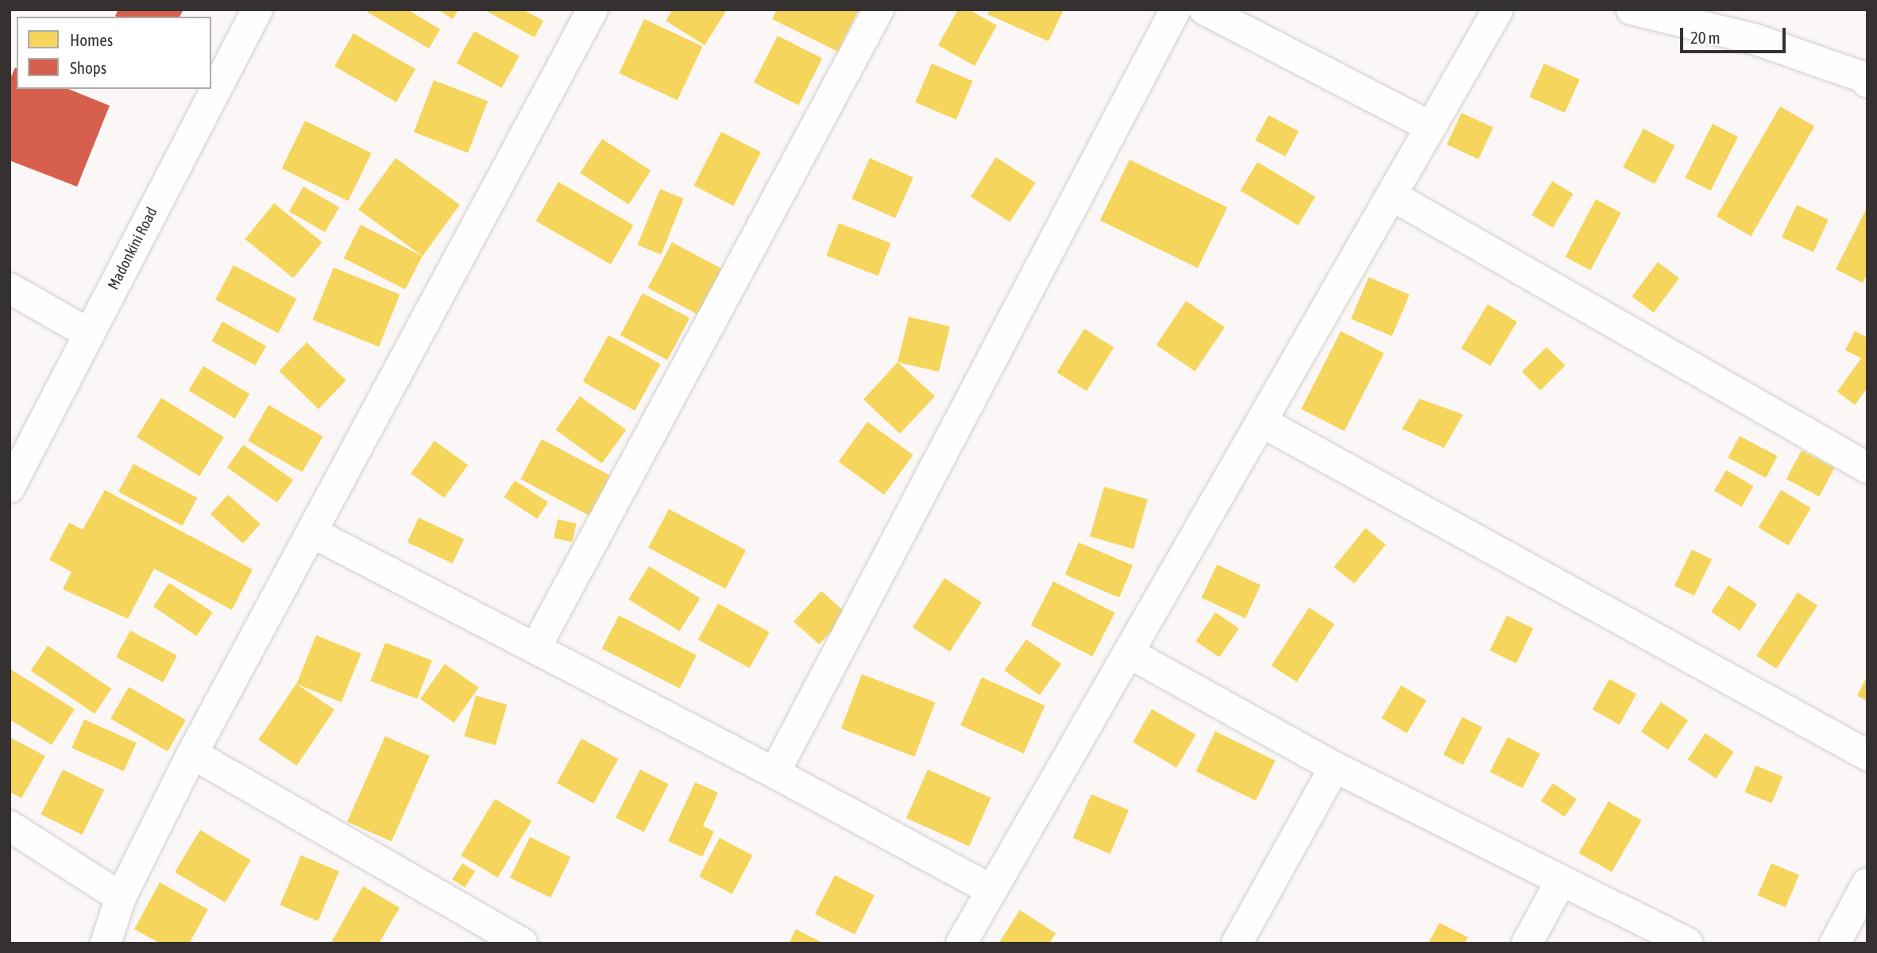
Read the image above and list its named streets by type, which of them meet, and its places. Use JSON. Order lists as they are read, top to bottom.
{
  "streets": {
    "street": ["Madonkini Road"]
  },
  "legend": ["Homes", "Shops"],
  "scale_bar": "20 m"
}
